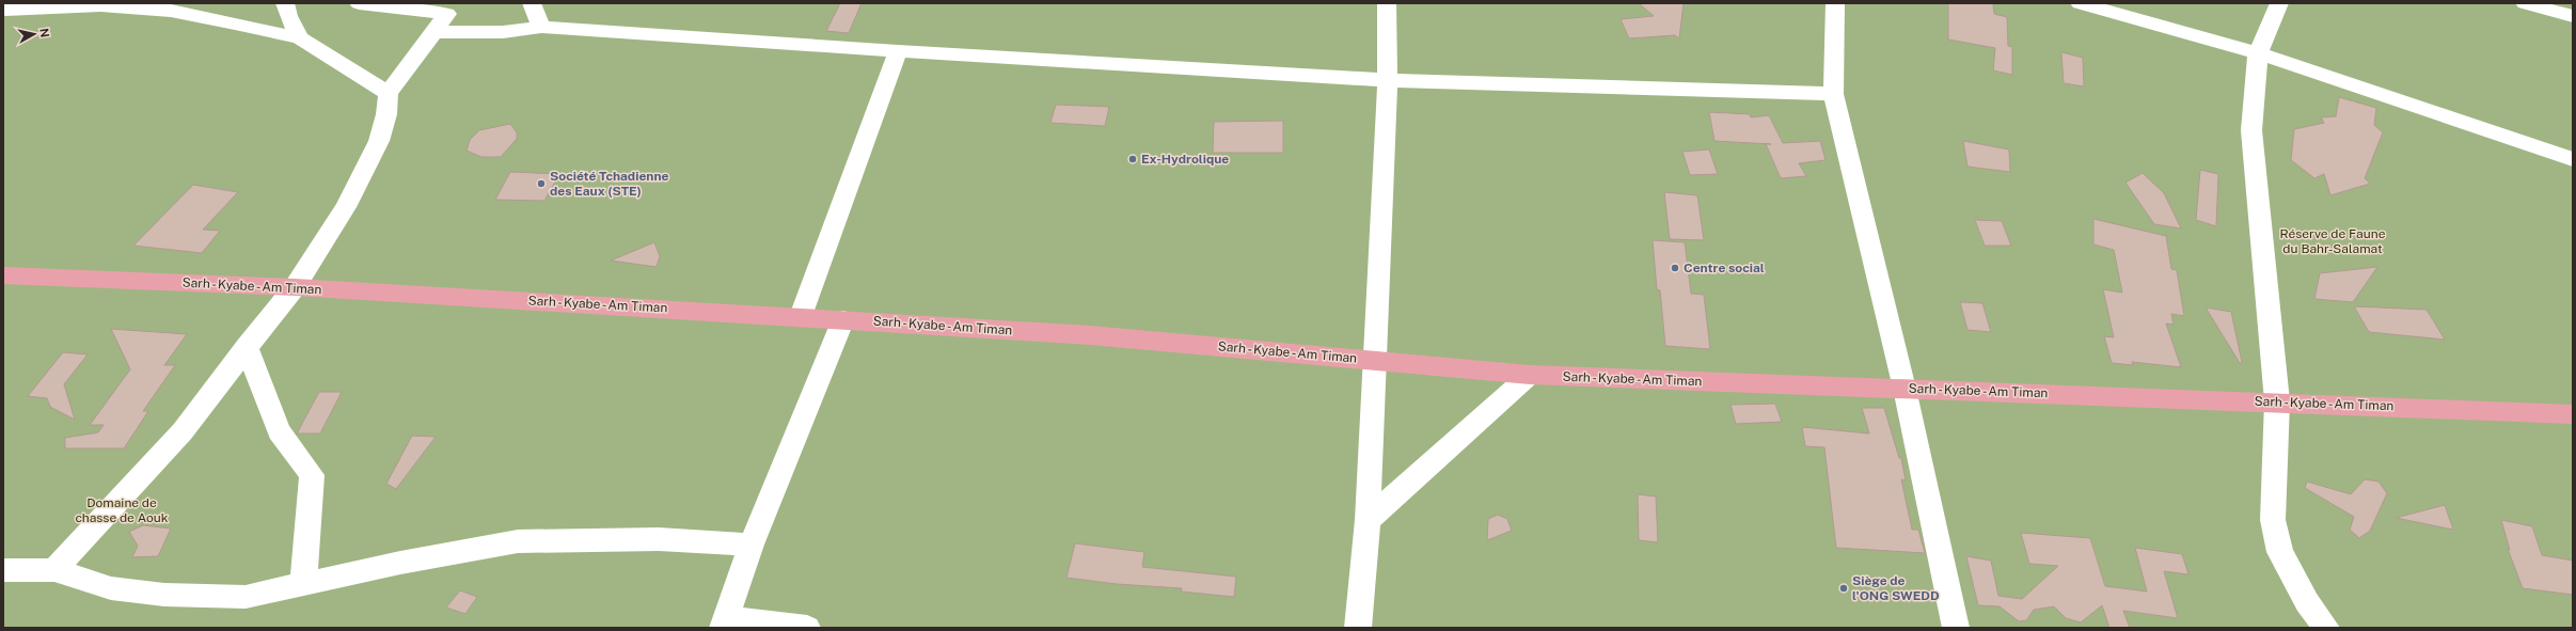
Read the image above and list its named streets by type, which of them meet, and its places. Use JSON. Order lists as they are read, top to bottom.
{
  "streets": {
    "main road": ["Sarh - Kyabe - Am Timan"]
  },
  "parks": ["Réserve de Faune du Bahr-Salamat", "Domaine de chasse de Aouk"],
  "places": [
    "Ex-Hydrolique",
    "Société Tchadienne des Eaux (STE)",
    "Centre social",
    "Siège de l'ONG SWEDD"
  ],
  "north": "right"
}
